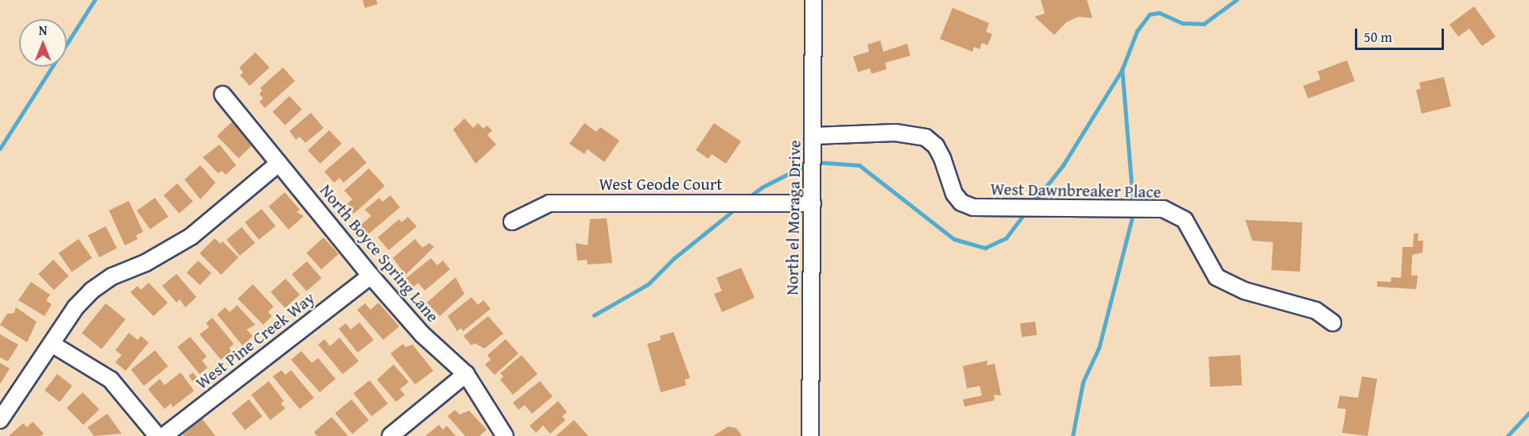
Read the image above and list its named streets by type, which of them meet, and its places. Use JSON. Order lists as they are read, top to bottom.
{
  "streets": {
    "street": [
      "West Geode Court",
      "West Dawnbreaker Place",
      "North el Moraga Drive",
      "North Boyce Spring Lane",
      "West Pine Creek Way"
    ]
  },
  "crossings": [
    ["West Geode Court", "North el Moraga Drive"],
    ["West Dawnbreaker Place", "North el Moraga Drive"],
    ["North Boyce Spring Lane", "West Pine Creek Way"]
  ],
  "scale_bar": "50 m",
  "north": "top"
}
